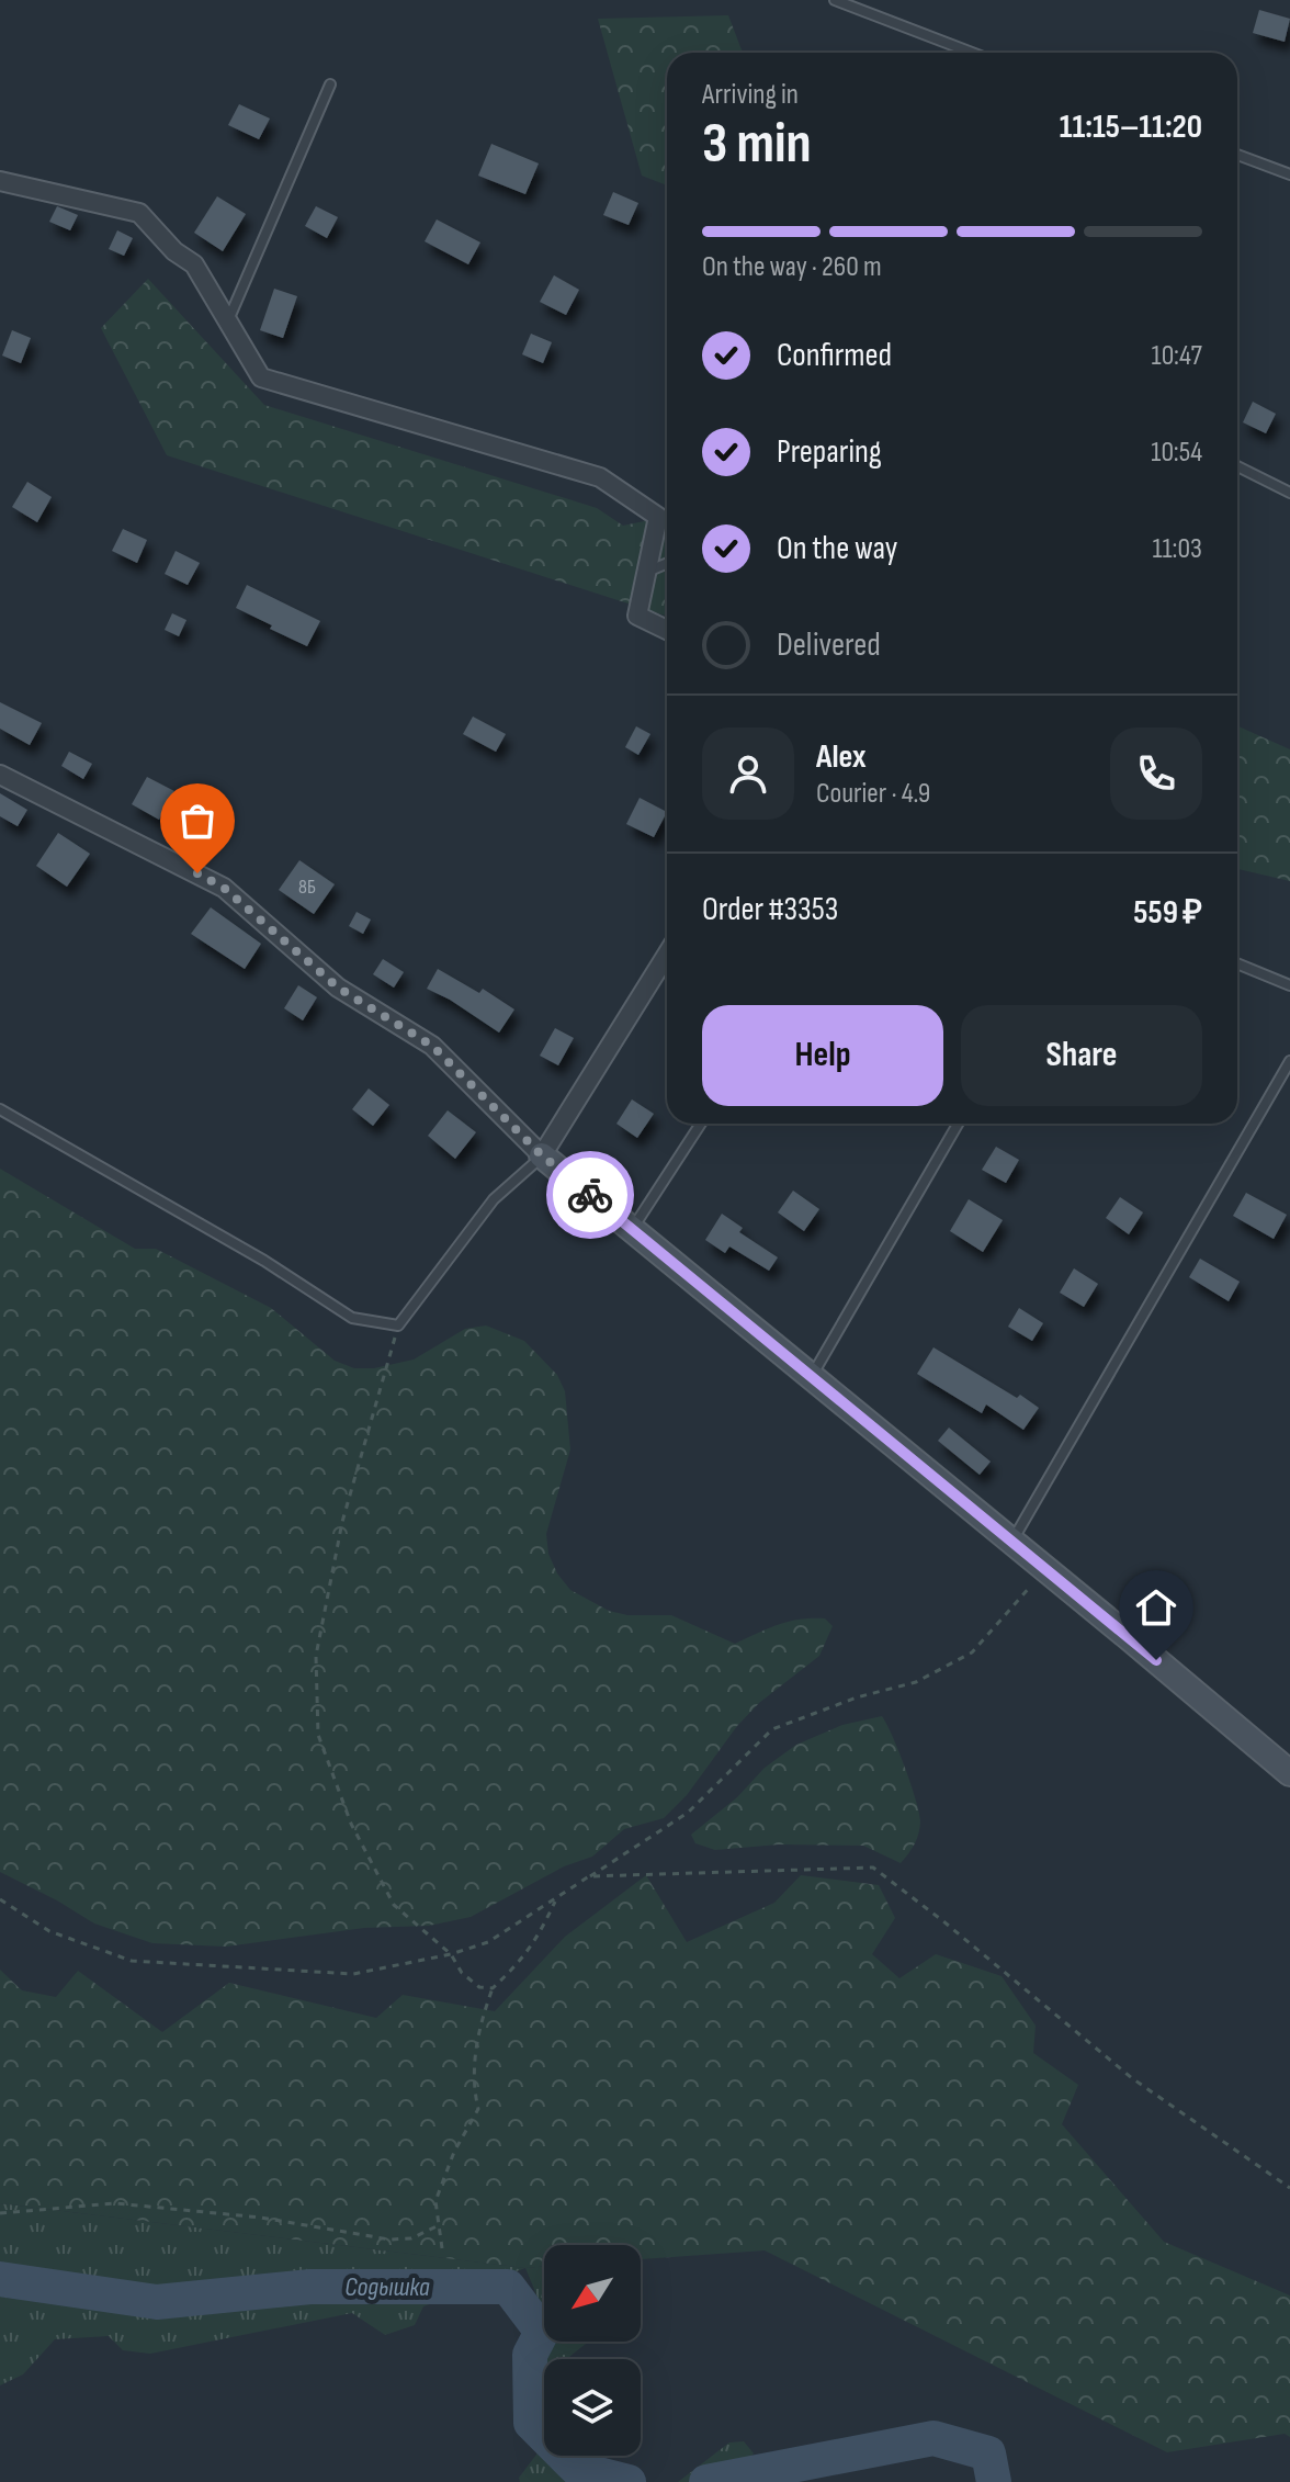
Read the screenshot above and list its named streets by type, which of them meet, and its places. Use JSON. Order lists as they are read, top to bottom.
{
  "water": ["Содышка"],
  "house_numbers": ["8Б"],
  "north": "bottom left",
  "page": {
    "heading": ["3 min", "Arriving in", "11:15–11:20"],
    "panel": [
      "Alex",
      "Courier · 4.9",
      "Order #3353",
      "559 ₽"
    ],
    "bar": "On the way · 260 m",
    "list": [
      ["Confirmed", "10:47"],
      ["Preparing", "10:54"],
      ["On the way", "11:03"],
      "Delivered"
    ],
    "buttons": ["Help", "Share"]
  }
}
